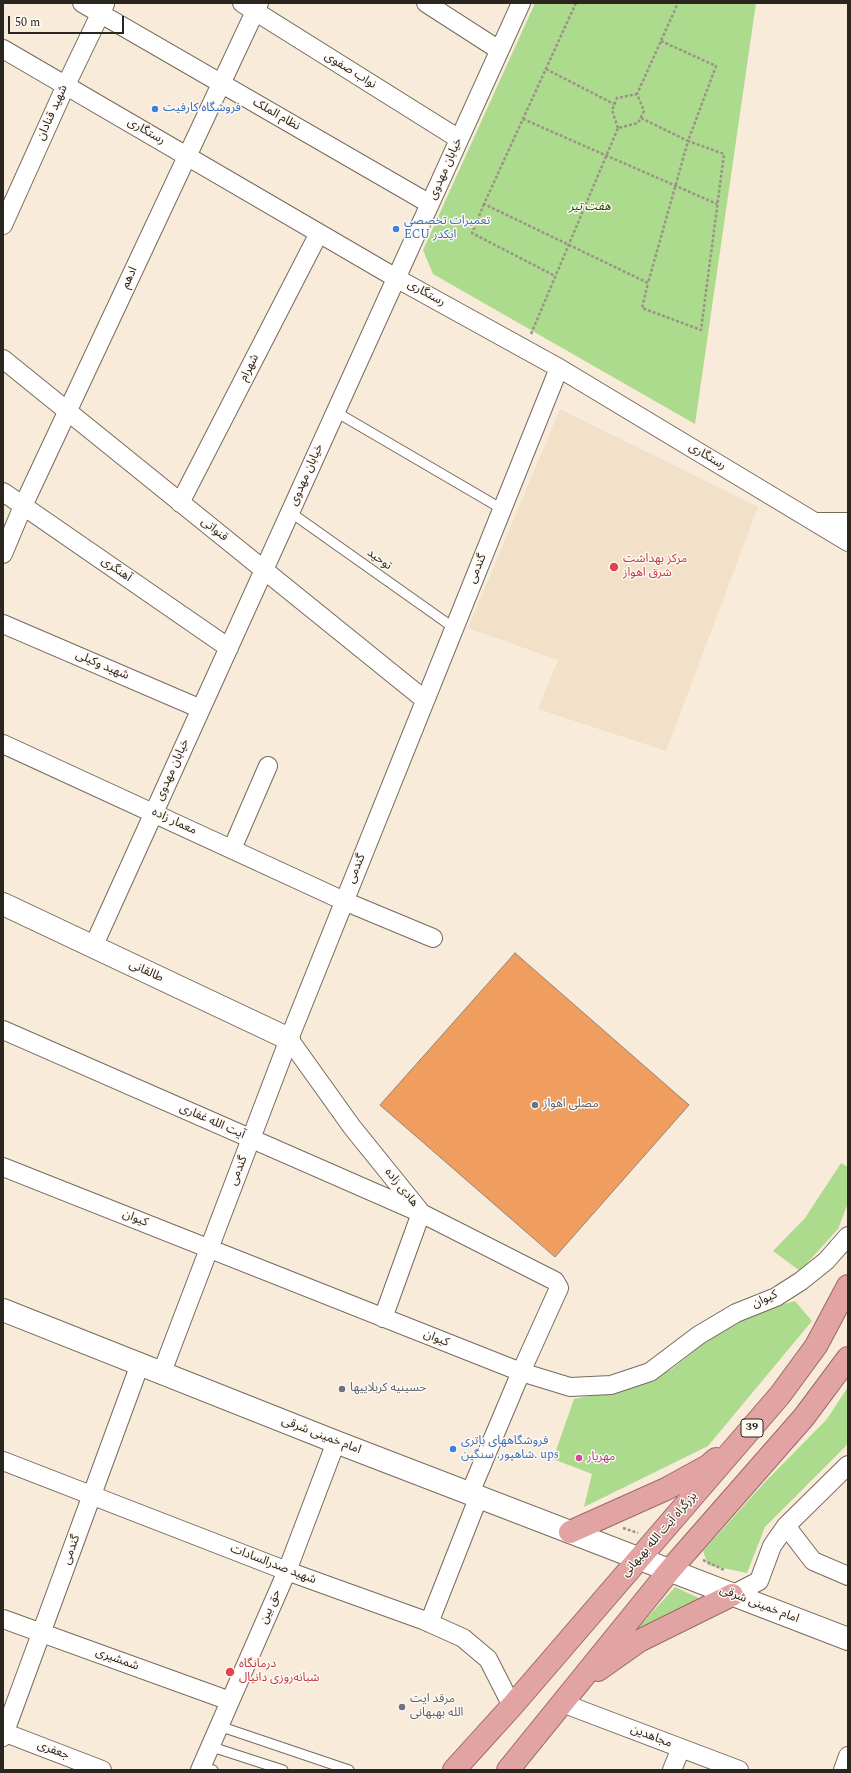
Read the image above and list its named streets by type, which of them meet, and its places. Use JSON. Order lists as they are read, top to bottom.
{
  "streets": {
    "highway": ["39", "بزرگراه آیت الله بهبهانی"],
    "main road": ["طالقانی", "امام خمینی شرقی"],
    "street": [
      "نواب صفوی",
      "شهید قنادان",
      "نظام الملک",
      "رستگاری",
      "خیابان مهدوی",
      "ادهم",
      "شهرام",
      "قنواتی",
      "گندمی",
      "آهنگری",
      "شهید وکیلی",
      "معمار زاده",
      "آیت الله غفاری",
      "هادی زاده",
      "کیوان",
      "شهید صدرالسادات",
      "حق بین",
      "شمشیری",
      "مجاهدین",
      "جعفری"
    ],
    "lane": ["توحید"]
  },
  "crossings": [
    ["نواب صفوی", "خیابان مهدوی"],
    ["نواب صفوی", "ادهم"],
    ["شهید قنادان", "نظام الملک"],
    ["شهید قنادان", "رستگاری"],
    ["نظام الملک", "خیابان مهدوی"],
    ["نظام الملک", "ادهم"],
    ["رستگاری", "خیابان مهدوی"],
    ["رستگاری", "ادهم"],
    ["رستگاری", "شهرام"],
    ["رستگاری", "گندمی"],
    ["خیابان مهدوی", "قنواتی"],
    ["خیابان مهدوی", "توحید"],
    ["خیابان مهدوی", "آهنگری"],
    ["خیابان مهدوی", "شهید وکیلی"],
    ["خیابان مهدوی", "معمار زاده"],
    ["خیابان مهدوی", "طالقانی"],
    ["ادهم", "قنواتی"],
    ["ادهم", "آهنگری"],
    ["شهرام", "قنواتی"],
    ["قنواتی", "گندمی"],
    ["توحید", "گندمی"],
    ["گندمی", "معمار زاده"],
    ["گندمی", "طالقانی"],
    ["گندمی", "آیت الله غفاری"],
    ["گندمی", "هادی زاده"],
    ["گندمی", "کیوان"],
    ["گندمی", "امام خمینی شرقی"],
    ["گندمی", "شهید صدرالسادات"],
    ["گندمی", "شمشیری"],
    ["گندمی", "جعفری"],
    ["طالقانی", "هادی زاده"],
    ["آیت الله غفاری", "هادی زاده"],
    ["هادی زاده", "کیوان"],
    ["39", "امام خمینی شرقی"],
    ["39", "مجاهدین"],
    ["امام خمینی شرقی", "بزرگراه آیت الله بهبهانی"],
    ["امام خمینی شرقی", "حق بین"],
    ["بزرگراه آیت الله بهبهانی", "شهید صدرالسادات"],
    ["شهید صدرالسادات", "حق بین"],
    ["حق بین", "شمشیری"]
  ],
  "parks": ["هفت تیر"],
  "places": [
    "فروشگاه کارفیت",
    "تعمیرات تخصصی ECU ایکدر",
    "مرکز بهداشت شرق اهواز",
    "مصلی اهواز",
    "حسینیه کربلاییها",
    "فروشگاههای باتری شاهپور. سنگین. ups",
    "مهریار",
    "درمانگاه شبانه‌روزی دانیال",
    "مرقد ایت الله بهبهانی"
  ],
  "scale_bar": "50 m"
}
